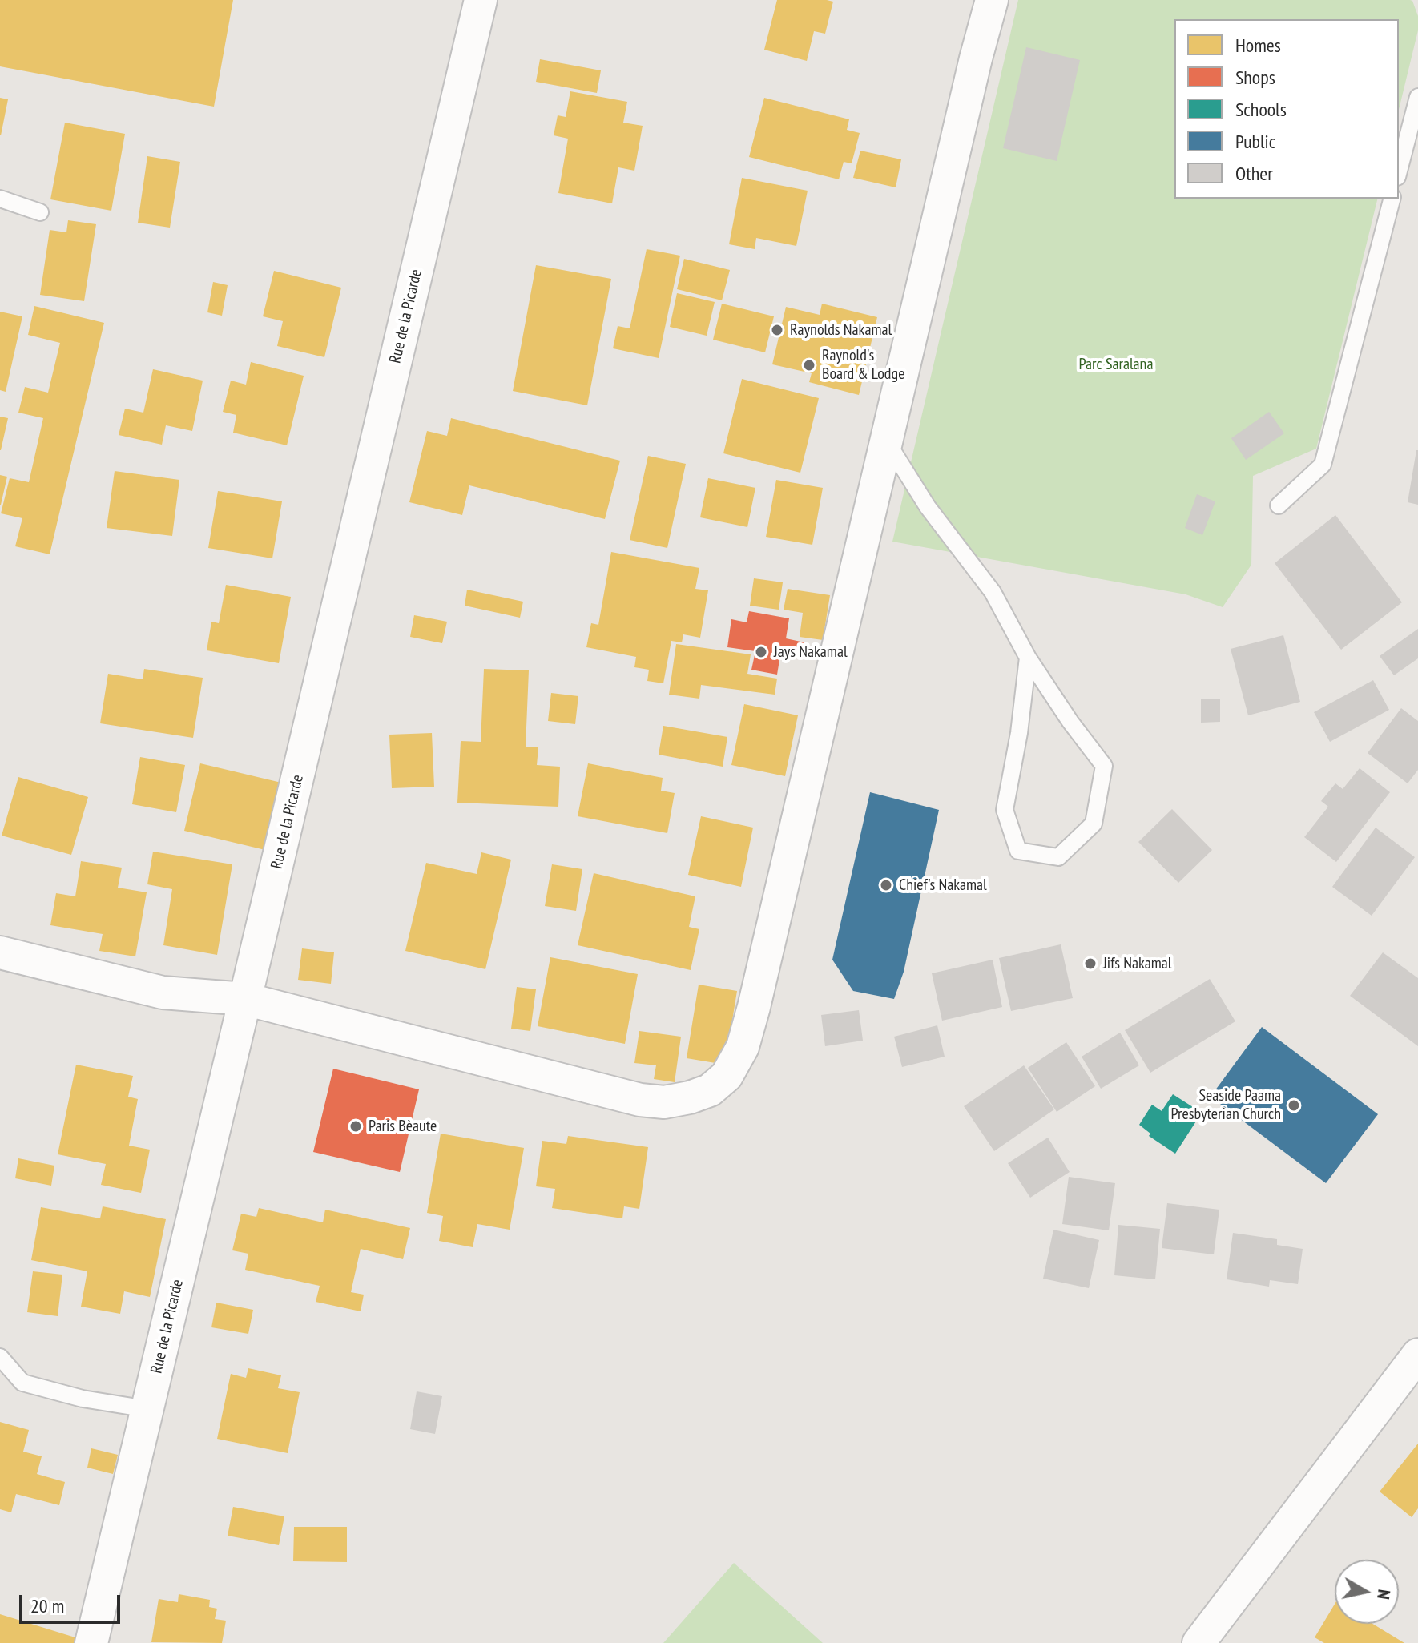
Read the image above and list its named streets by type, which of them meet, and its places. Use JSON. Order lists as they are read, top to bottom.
{
  "streets": {
    "street": ["Rue de la Picarde"]
  },
  "parks": ["Parc Saralana"],
  "places": [
    "Raynolds Nakamal",
    "Raynold's Board & Lodge",
    "Jays Nakamal",
    "Chief's Nakamal",
    "Jifs Nakamal",
    "Seaside Paama Presbyterian Church",
    "Paris Bèaute"
  ],
  "legend": [
    "Homes",
    "Shops",
    "Schools",
    "Public",
    "Other"
  ],
  "scale_bar": "20 m",
  "north": "right"
}
